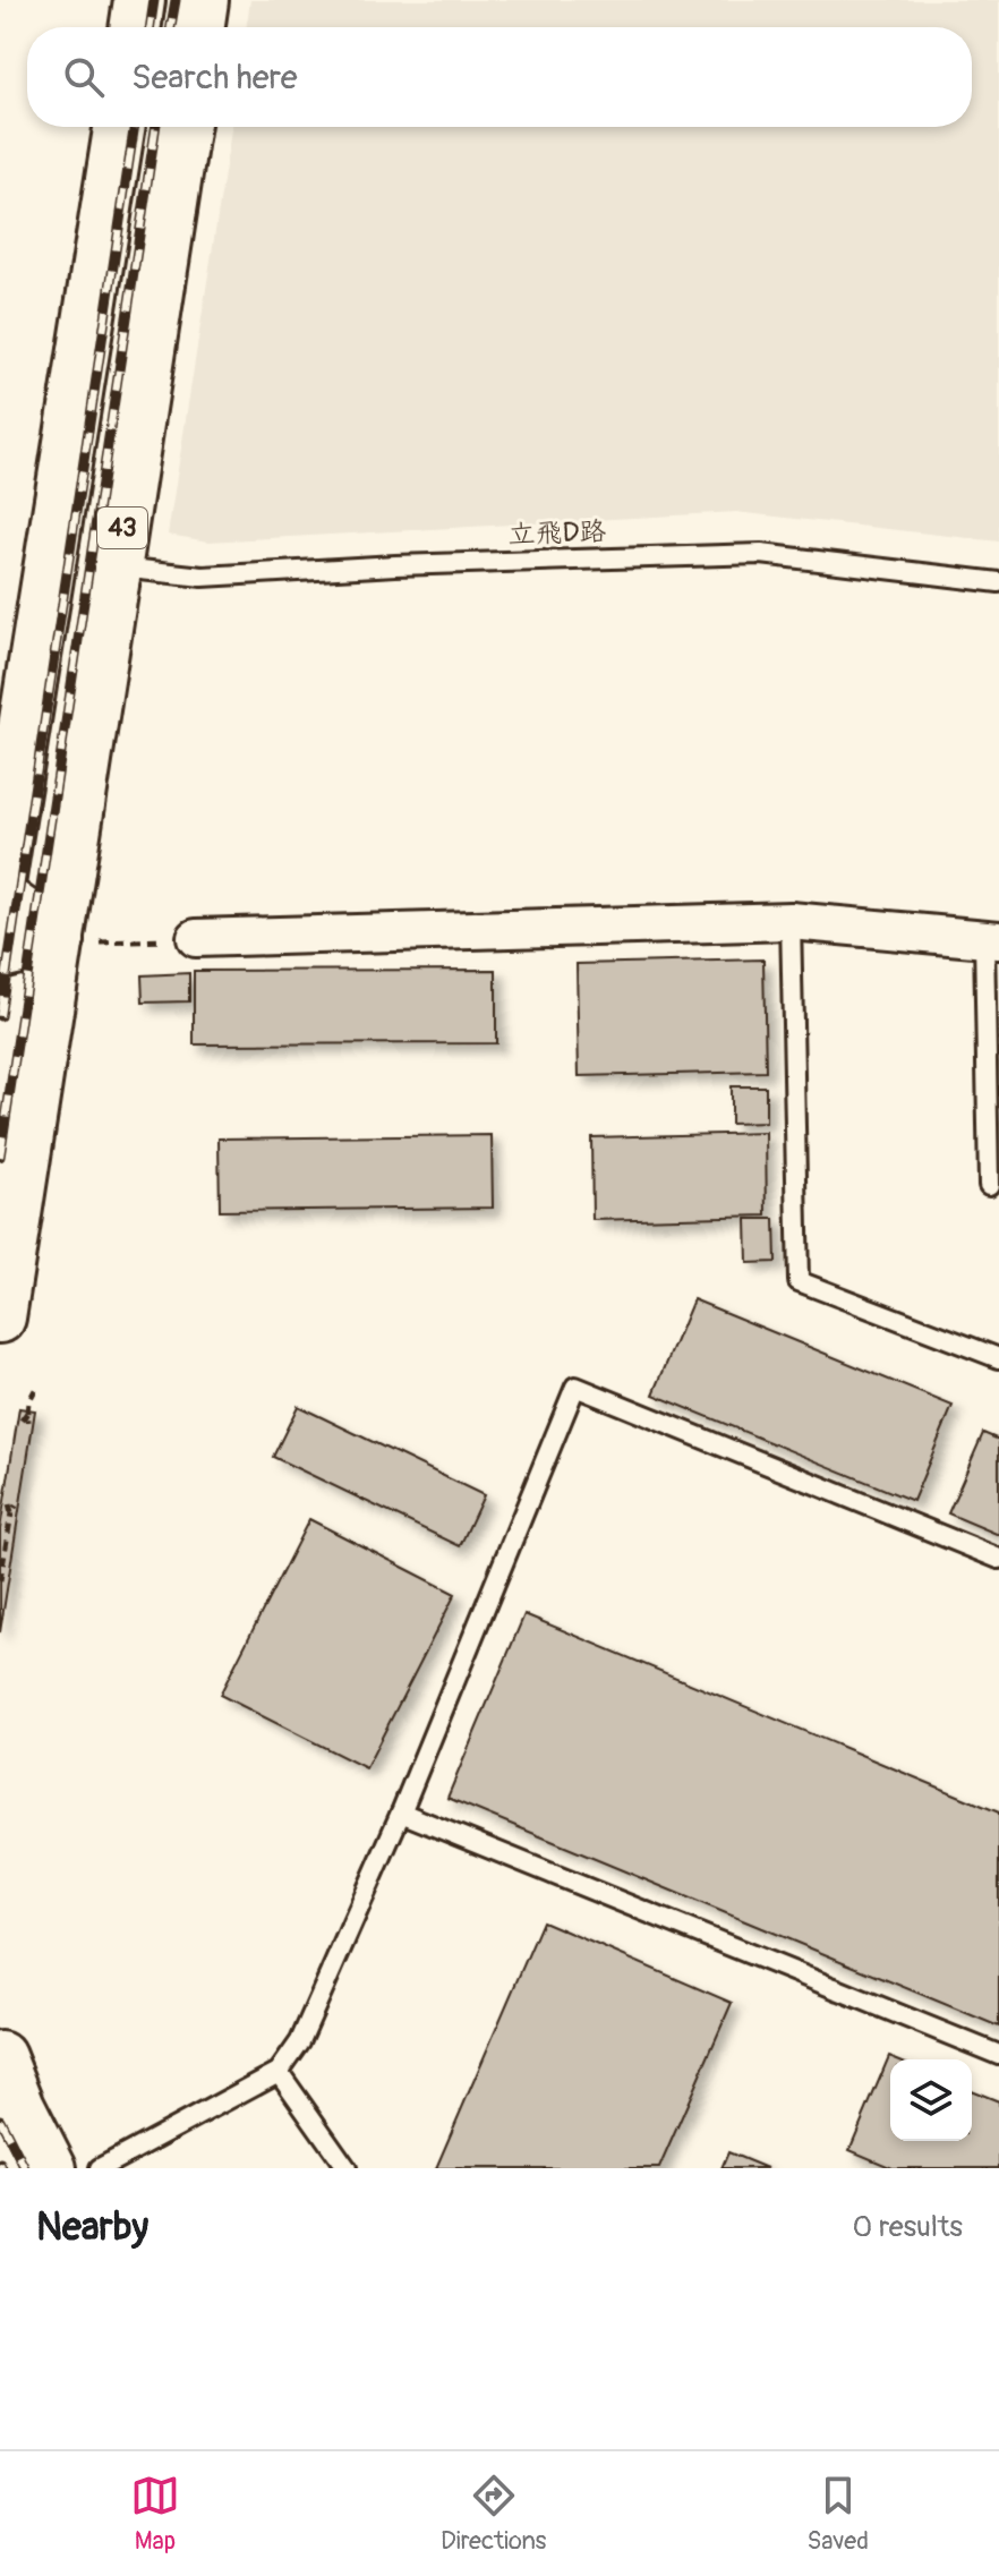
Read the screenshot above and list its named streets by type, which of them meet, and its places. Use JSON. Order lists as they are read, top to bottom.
{
  "streets": {
    "main road": ["43"],
    "lane": ["立飛D路"]
  },
  "crossings": [
    ["43", "立飛D路"]
  ],
  "page": {
    "search": "Search here",
    "heading": ["Nearby", "0 results"],
    "nav": ["Map", "Directions", "Saved"]
  }
}
